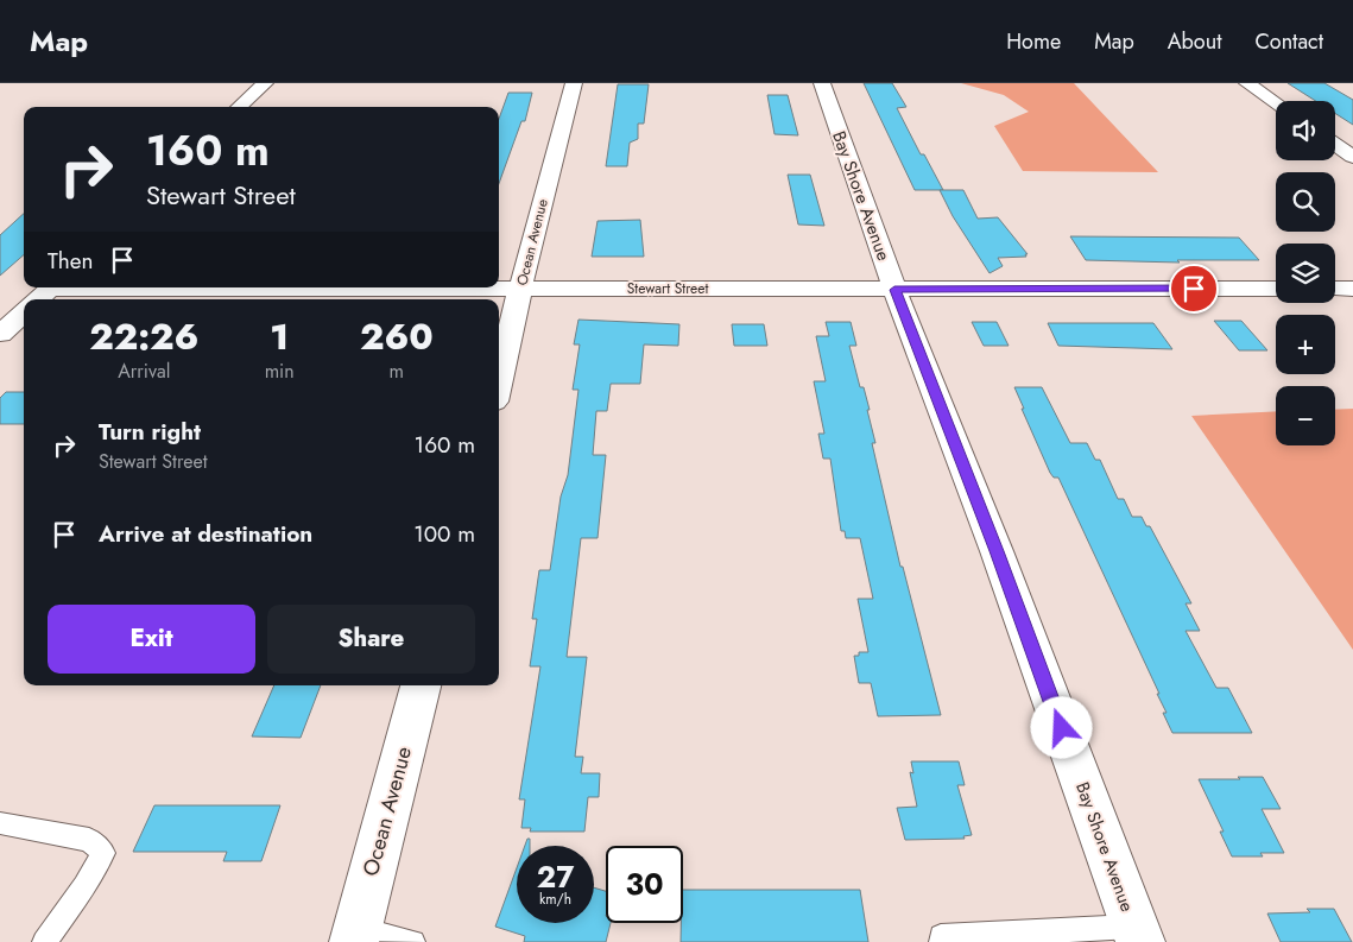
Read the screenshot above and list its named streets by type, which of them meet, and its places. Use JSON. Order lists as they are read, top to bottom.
{
  "streets": {
    "street": ["Bay Shore Avenue", "Ocean Avenue", "Stewart Street"]
  },
  "crossings": [
    ["Bay Shore Avenue", "Stewart Street"],
    ["Ocean Avenue", "Stewart Street"]
  ],
  "page": {
    "header": "Map",
    "nav": [
      "Home",
      "Map",
      "About",
      "Contact"
    ],
    "map_buttons": ["+", "−"],
    "turn": ["160 m", "Stewart Street"],
    "then": "Then",
    "eta": [
      "22:26",
      "Arrival",
      "1",
      "min",
      "260",
      "m"
    ],
    "list": [
      {
        "name": "Turn right",
        "note": "Stewart Street",
        "value": "160 m"
      },
      {
        "name": "Arrive at destination",
        "value": "100 m"
      }
    ],
    "buttons": ["Exit", "Share"],
    "speed": "27 km/h",
    "limit": "30"
  }
}
